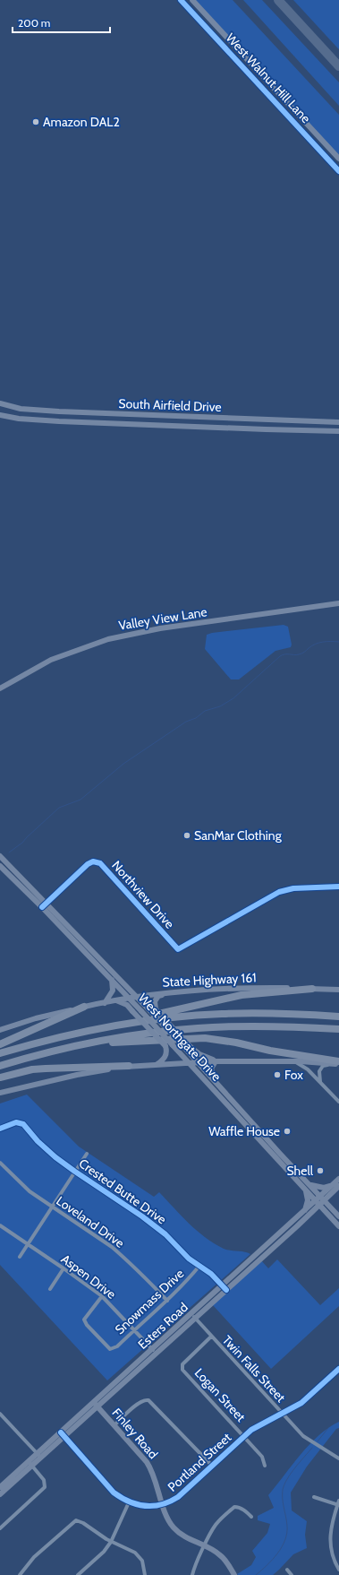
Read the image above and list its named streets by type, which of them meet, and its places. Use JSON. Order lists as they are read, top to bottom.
{
  "streets": {
    "main road": [
      "West Walnut Hill Lane",
      "South Airfield Drive",
      "Valley View Lane",
      "State Highway 161",
      "West Northgate Drive",
      "Esters Road",
      "Finley Road"
    ],
    "street": [
      "Northview Drive",
      "Crested Butte Drive",
      "Loveland Drive",
      "Aspen Drive",
      "Snowmass Drive",
      "Twin Falls Street",
      "Logan Street",
      "Portland Street"
    ]
  },
  "crossings": [
    ["Northview Drive", "West Northgate Drive"],
    ["State Highway 161", "West Northgate Drive"],
    ["West Northgate Drive", "Esters Road"],
    ["Crested Butte Drive", "Snowmass Drive"],
    ["Crested Butte Drive", "Esters Road"],
    ["Loveland Drive", "Snowmass Drive"],
    ["Aspen Drive", "Snowmass Drive"],
    ["Aspen Drive", "Esters Road"],
    ["Esters Road", "Twin Falls Street"],
    ["Esters Road", "Finley Road"],
    ["Esters Road", "Portland Street"],
    ["Twin Falls Street", "Logan Street"],
    ["Twin Falls Street", "Portland Street"],
    ["Logan Street", "Portland Street"],
    ["Finley Road", "Portland Street"]
  ],
  "places": [
    "Amazon DAL2",
    "SanMar Clothing",
    "Fox",
    "Waffle House",
    "Shell"
  ],
  "scale_bar": "200 m"
}
